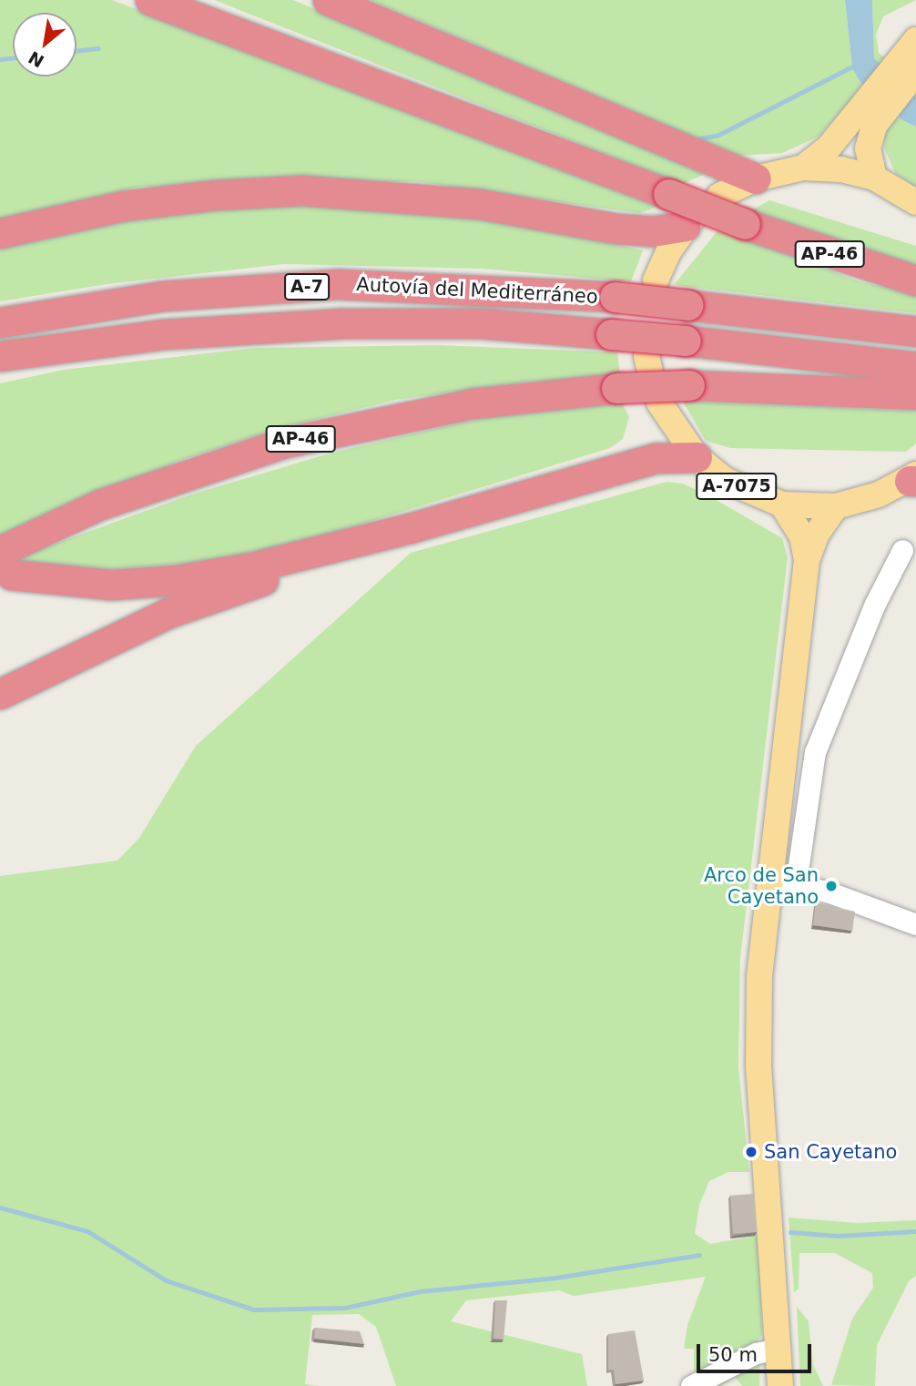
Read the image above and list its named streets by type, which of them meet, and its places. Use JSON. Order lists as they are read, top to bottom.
{
  "streets": {
    "highway": ["AP-46", "A-7", "Autovía del Mediterráneo"],
    "main road": ["A-7075"]
  },
  "places": ["Arco de San Cayetano", "San Cayetano"],
  "scale_bar": "50 m",
  "north": "bottom left"
}
